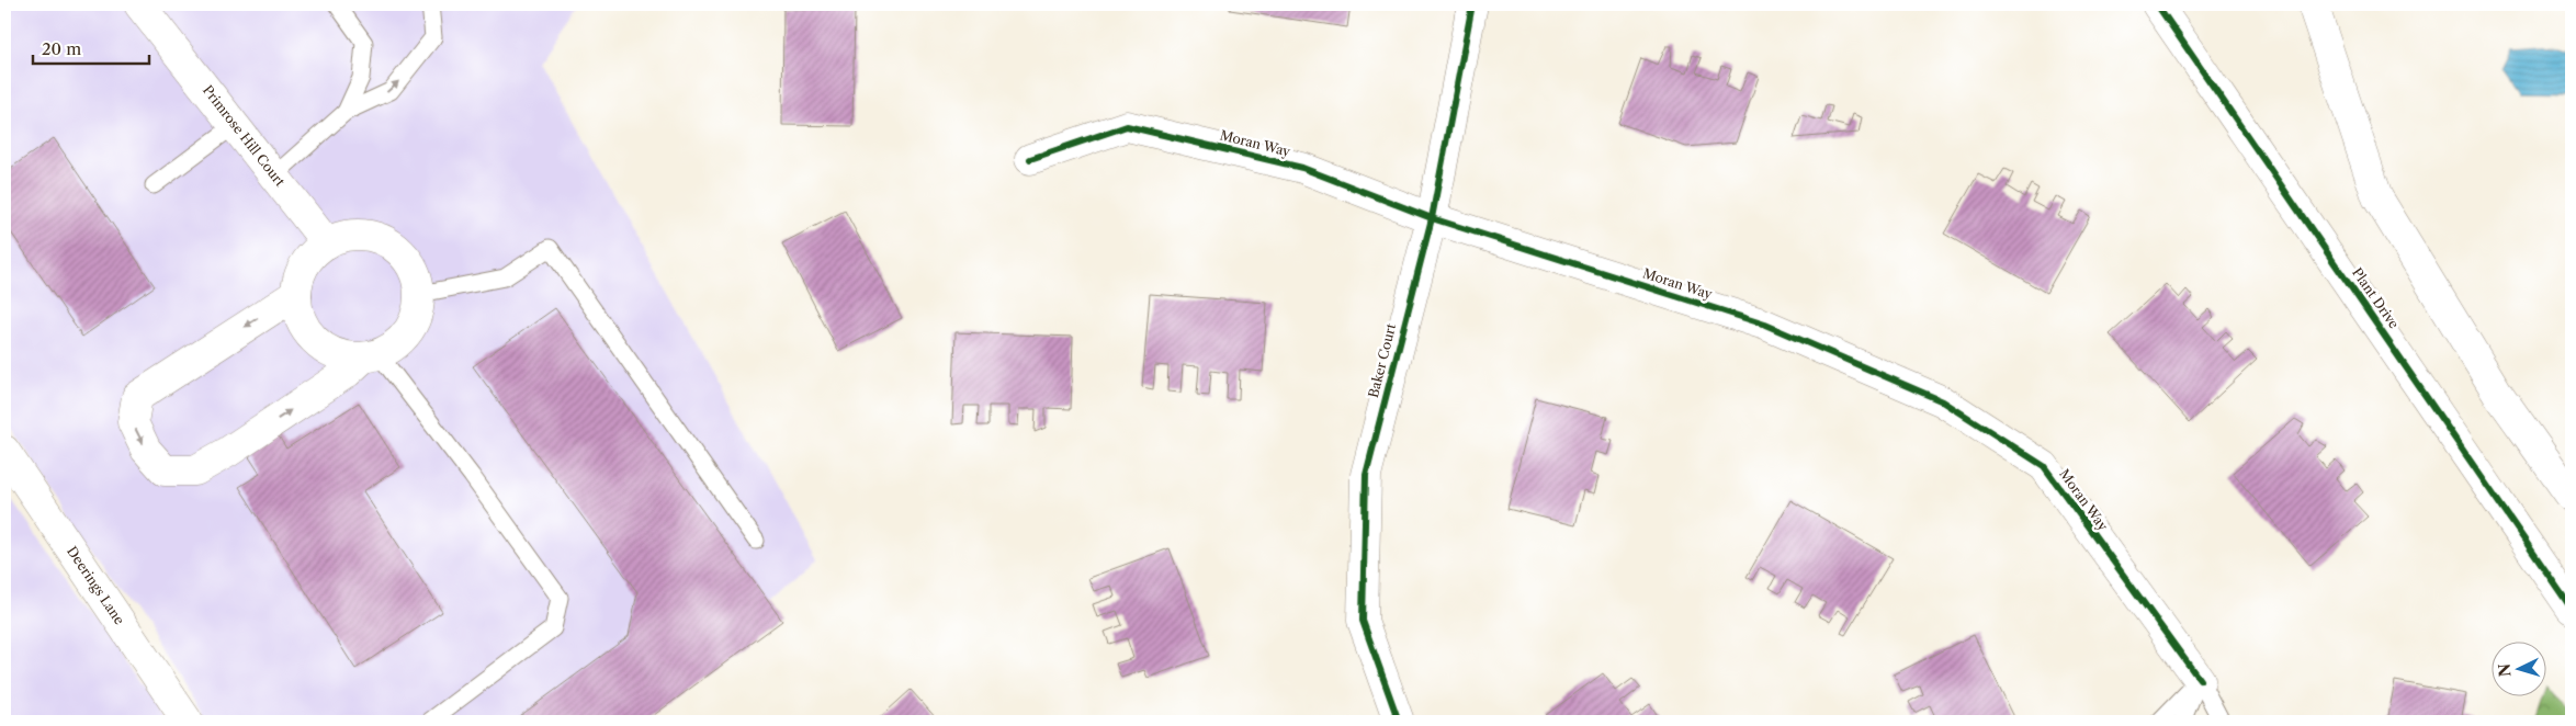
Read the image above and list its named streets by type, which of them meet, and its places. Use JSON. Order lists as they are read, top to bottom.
{
  "streets": {
    "street": [
      "Primrose Hill Court",
      "Moran Way",
      "Plant Drive",
      "Baker Court",
      "Deerings Lane"
    ]
  },
  "crossings": [
    ["Moran Way", "Baker Court"]
  ],
  "scale_bar": "20 m",
  "north": "left"
}
